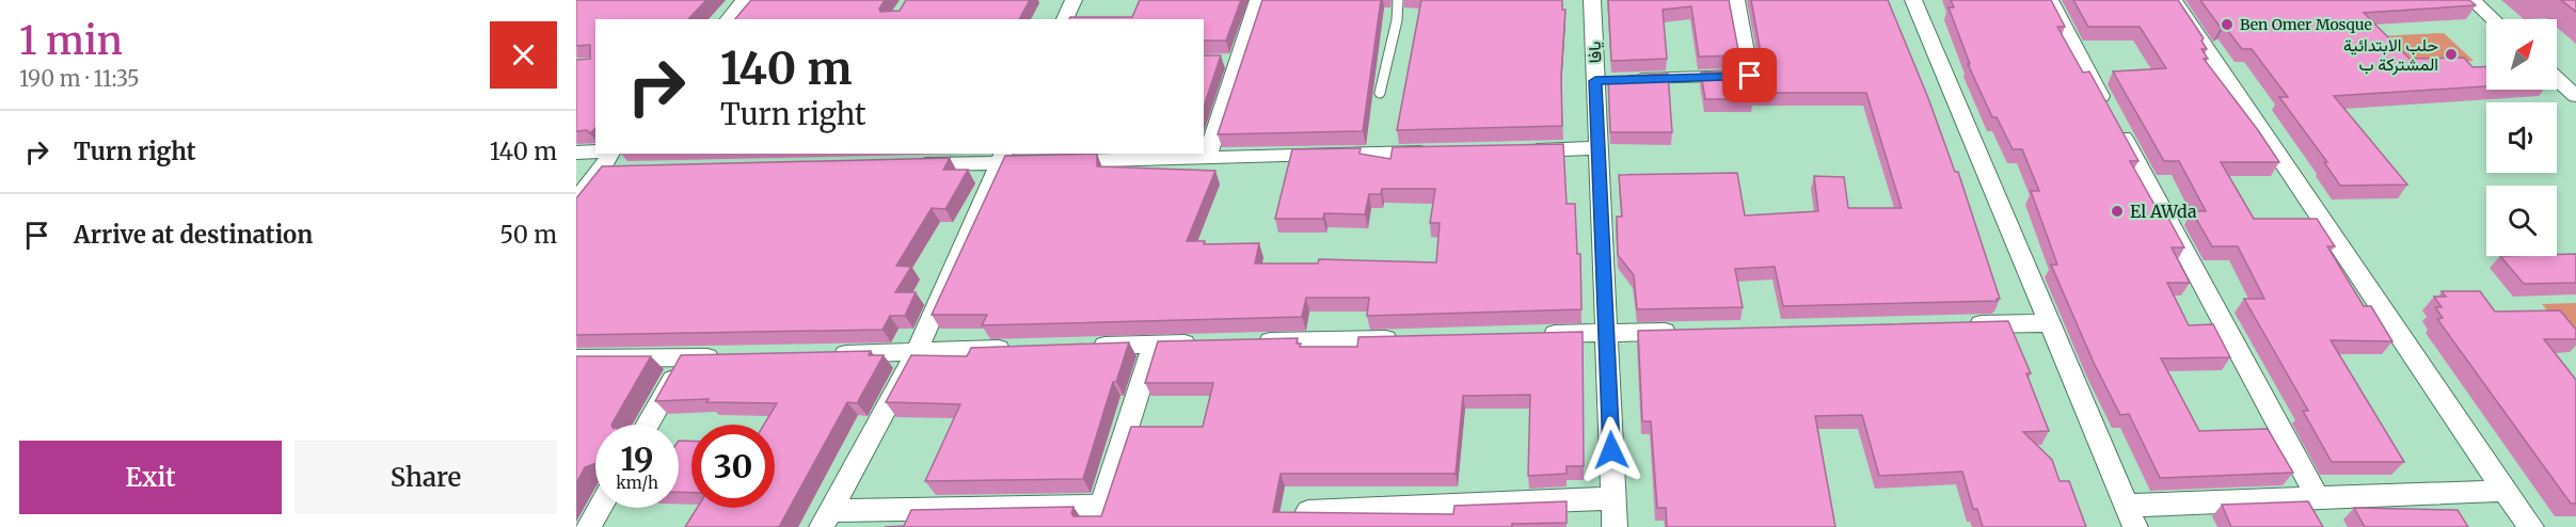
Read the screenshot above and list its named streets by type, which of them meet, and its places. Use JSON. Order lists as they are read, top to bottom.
{
  "streets": {
    "street": ["يافا"]
  },
  "places": ["Ben Omer Mosque", "حلب الابتدائية المشتركة ب", "El AWda"],
  "north": "top right",
  "page": {
    "heading": ["1 min", "190 m · 11:35"],
    "turn": ["140 m", "Turn right"],
    "list": [
      {
        "name": "Turn right",
        "value": "140 m"
      },
      {
        "name": "Arrive at destination",
        "value": "50 m"
      }
    ],
    "speed": "19 km/h",
    "limit": "30",
    "buttons": ["Exit", "Share"]
  }
}
